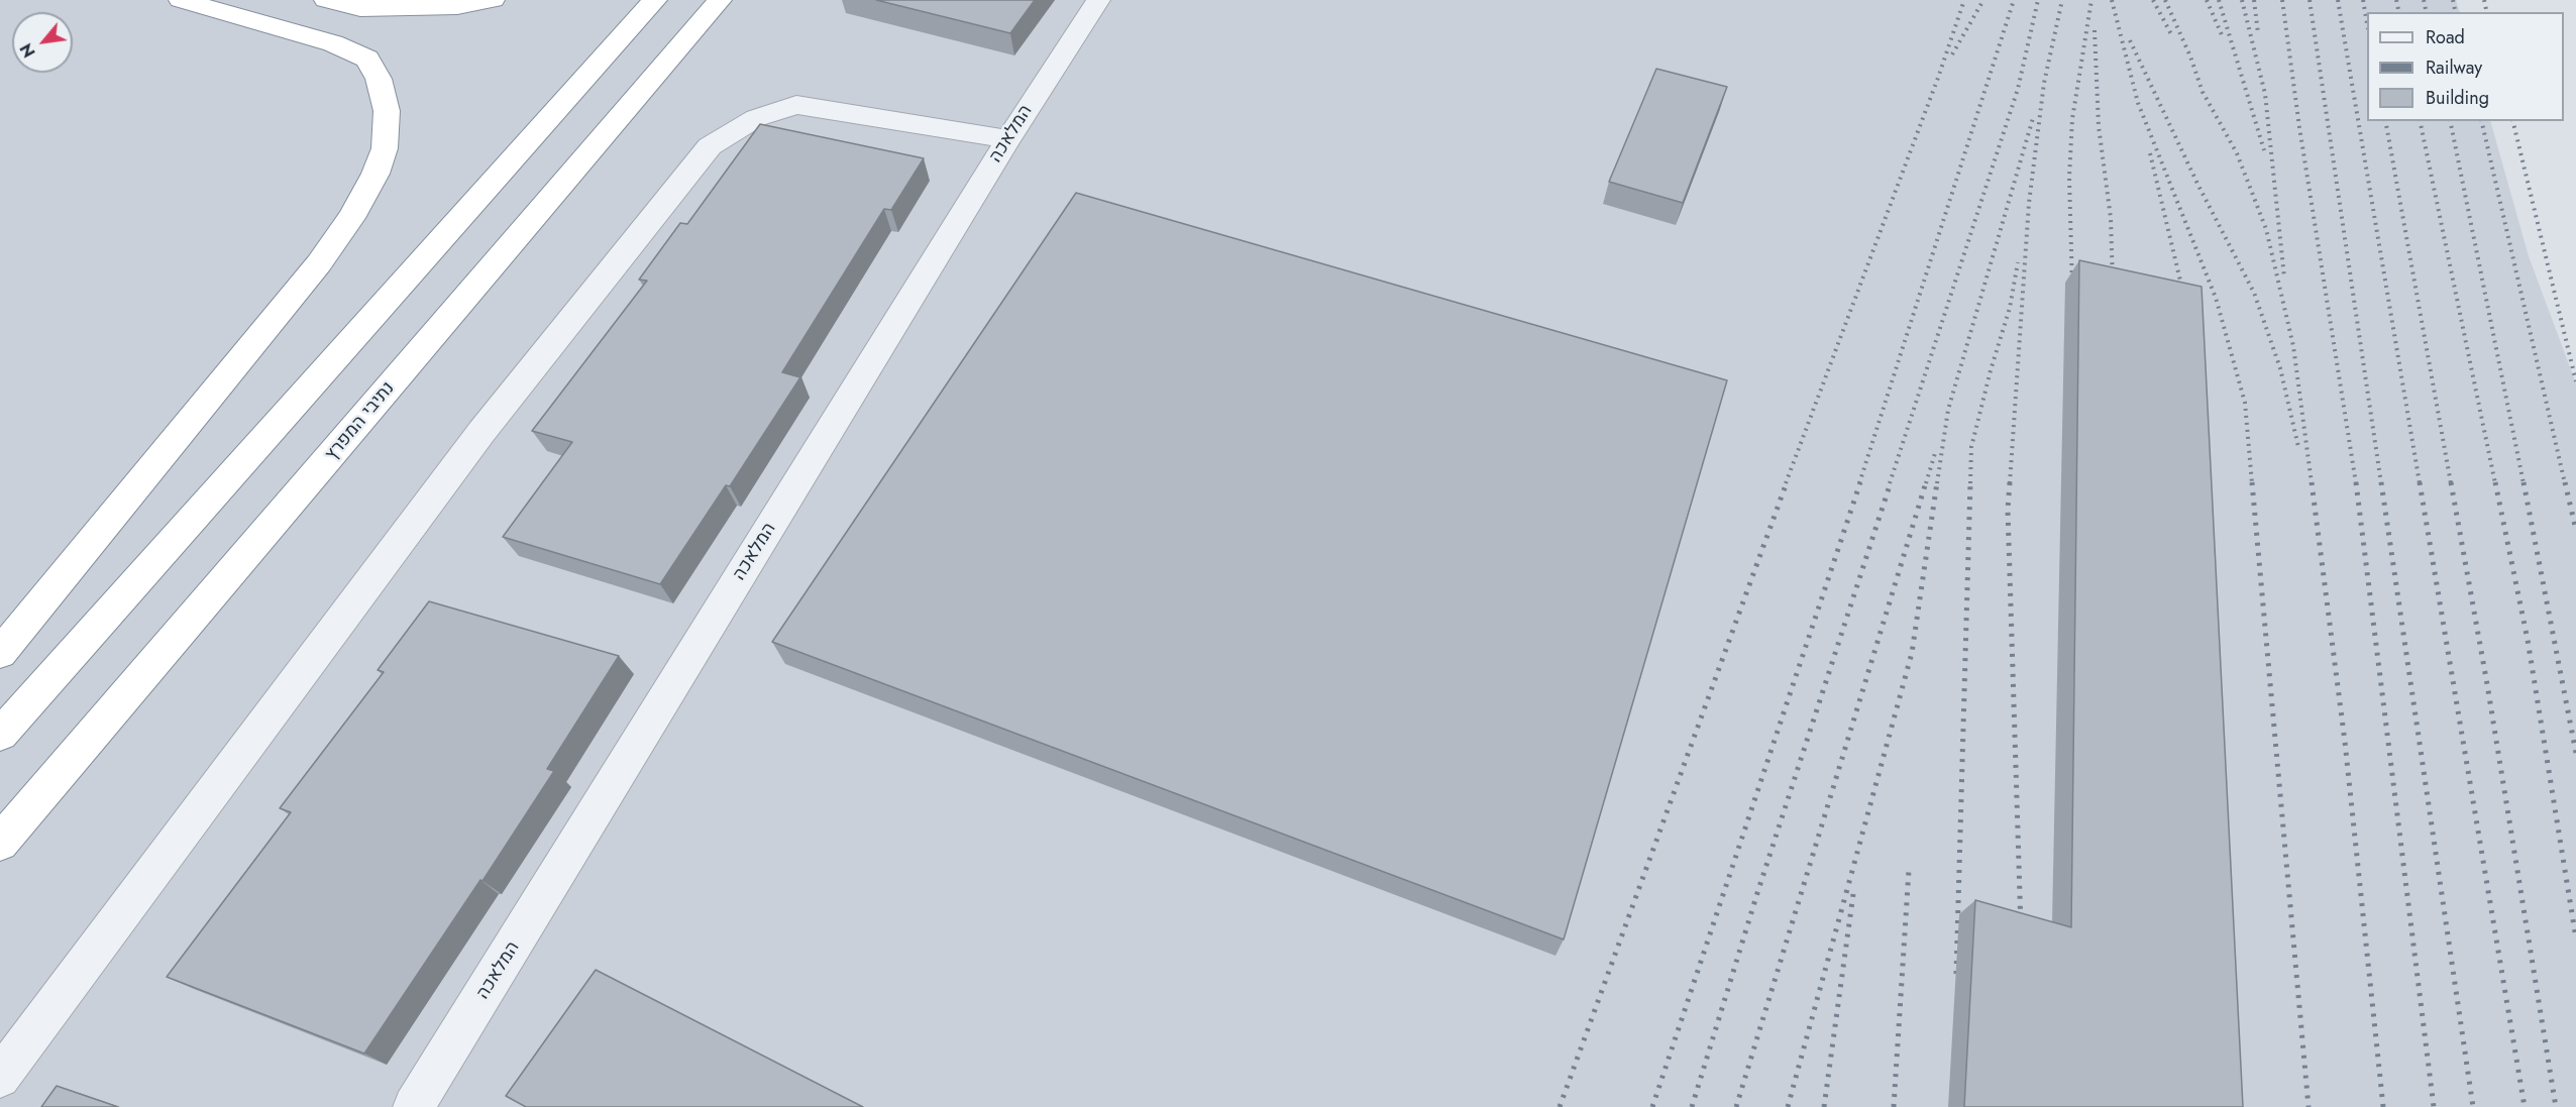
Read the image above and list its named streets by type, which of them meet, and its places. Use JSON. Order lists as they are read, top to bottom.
{
  "streets": {
    "highway": ["נתיבי המפרץ"],
    "street": ["המלאכה"]
  },
  "legend": ["Road", "Railway", "Building"],
  "north": "bottom left"
}
